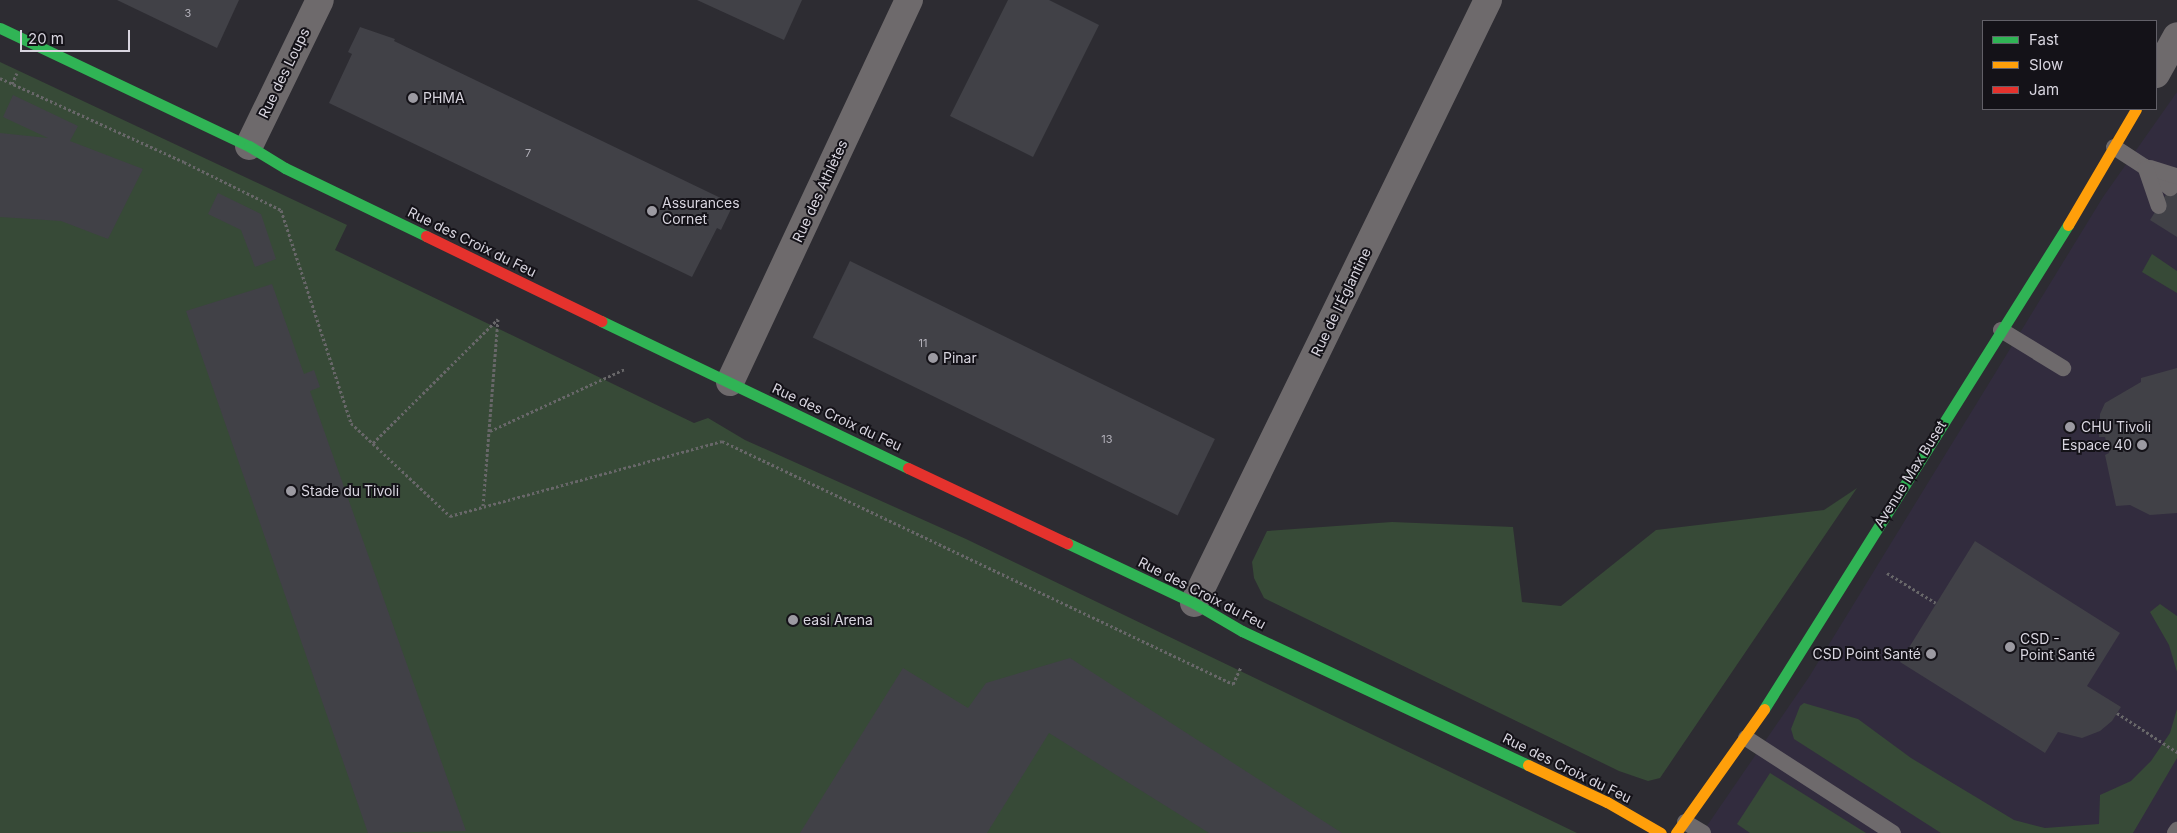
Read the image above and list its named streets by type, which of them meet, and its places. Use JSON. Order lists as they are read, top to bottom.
{
  "streets": {
    "street": [
      "Rue des Loups",
      "Rue des Athlètes",
      "Rue des Croix du Feu",
      "Rue de l'Églantine",
      "Avenue Max Buset"
    ]
  },
  "crossings": [
    ["Rue des Loups", "Rue des Croix du Feu"],
    ["Rue des Athlètes", "Rue des Croix du Feu"],
    ["Rue des Croix du Feu", "Rue de l'Églantine"]
  ],
  "places": [
    "PHMA",
    "Assurances Cornet",
    "Pinar",
    "CHU Tivoli",
    "Espace 40",
    "Stade du Tivoli",
    "easi Arena",
    "CSD - Point Santé",
    "CSD Point Santé"
  ],
  "house_numbers": [
    "3",
    "7",
    "11",
    "13"
  ],
  "legend": ["Fast", "Slow", "Jam"],
  "scale_bar": "20 m"
}
